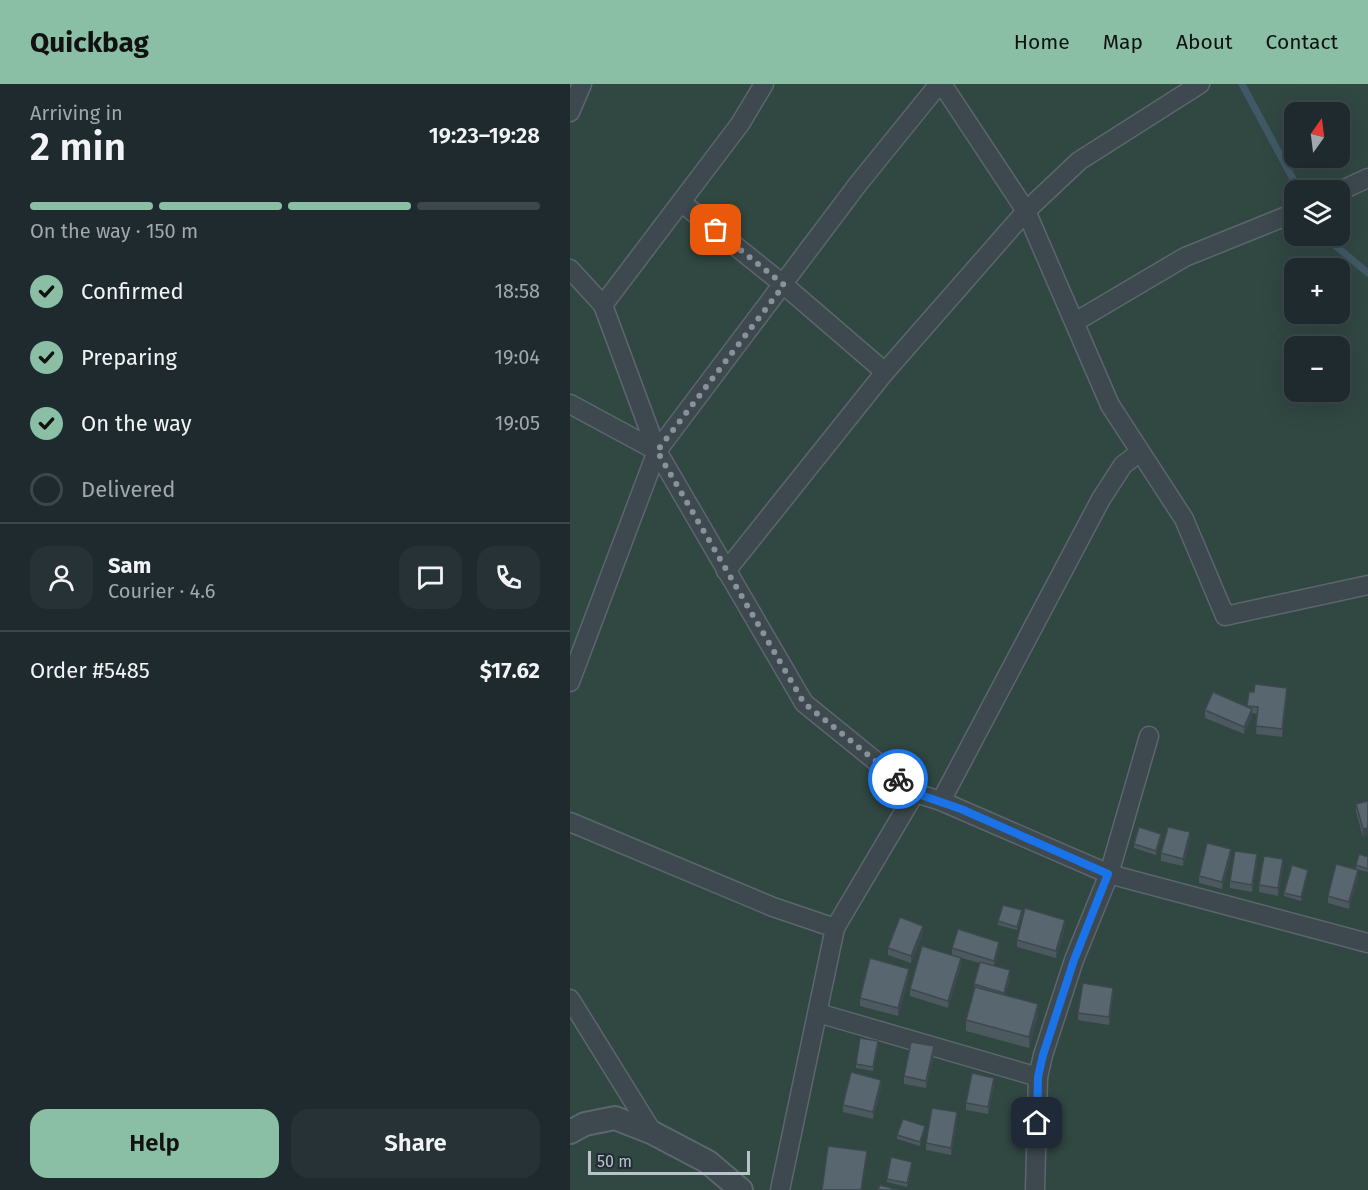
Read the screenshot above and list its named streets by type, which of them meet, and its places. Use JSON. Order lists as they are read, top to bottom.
{
  "scale_bar": "50 m",
  "north": "top",
  "page": {
    "header": "Quickbag",
    "nav": [
      "Home",
      "Map",
      "About",
      "Contact"
    ],
    "heading": ["2 min", "Arriving in", "19:23–19:28"],
    "panel": [
      "Sam",
      "Courier · 4.6",
      "Order #5485",
      "$17.62"
    ],
    "map_buttons": ["+", "−"],
    "bar": "On the way · 150 m",
    "list": [
      ["Confirmed", "18:58"],
      ["Preparing", "19:04"],
      ["On the way", "19:05"],
      "Delivered"
    ],
    "buttons": ["Help", "Share"],
    "scale": "50 m"
  }
}
